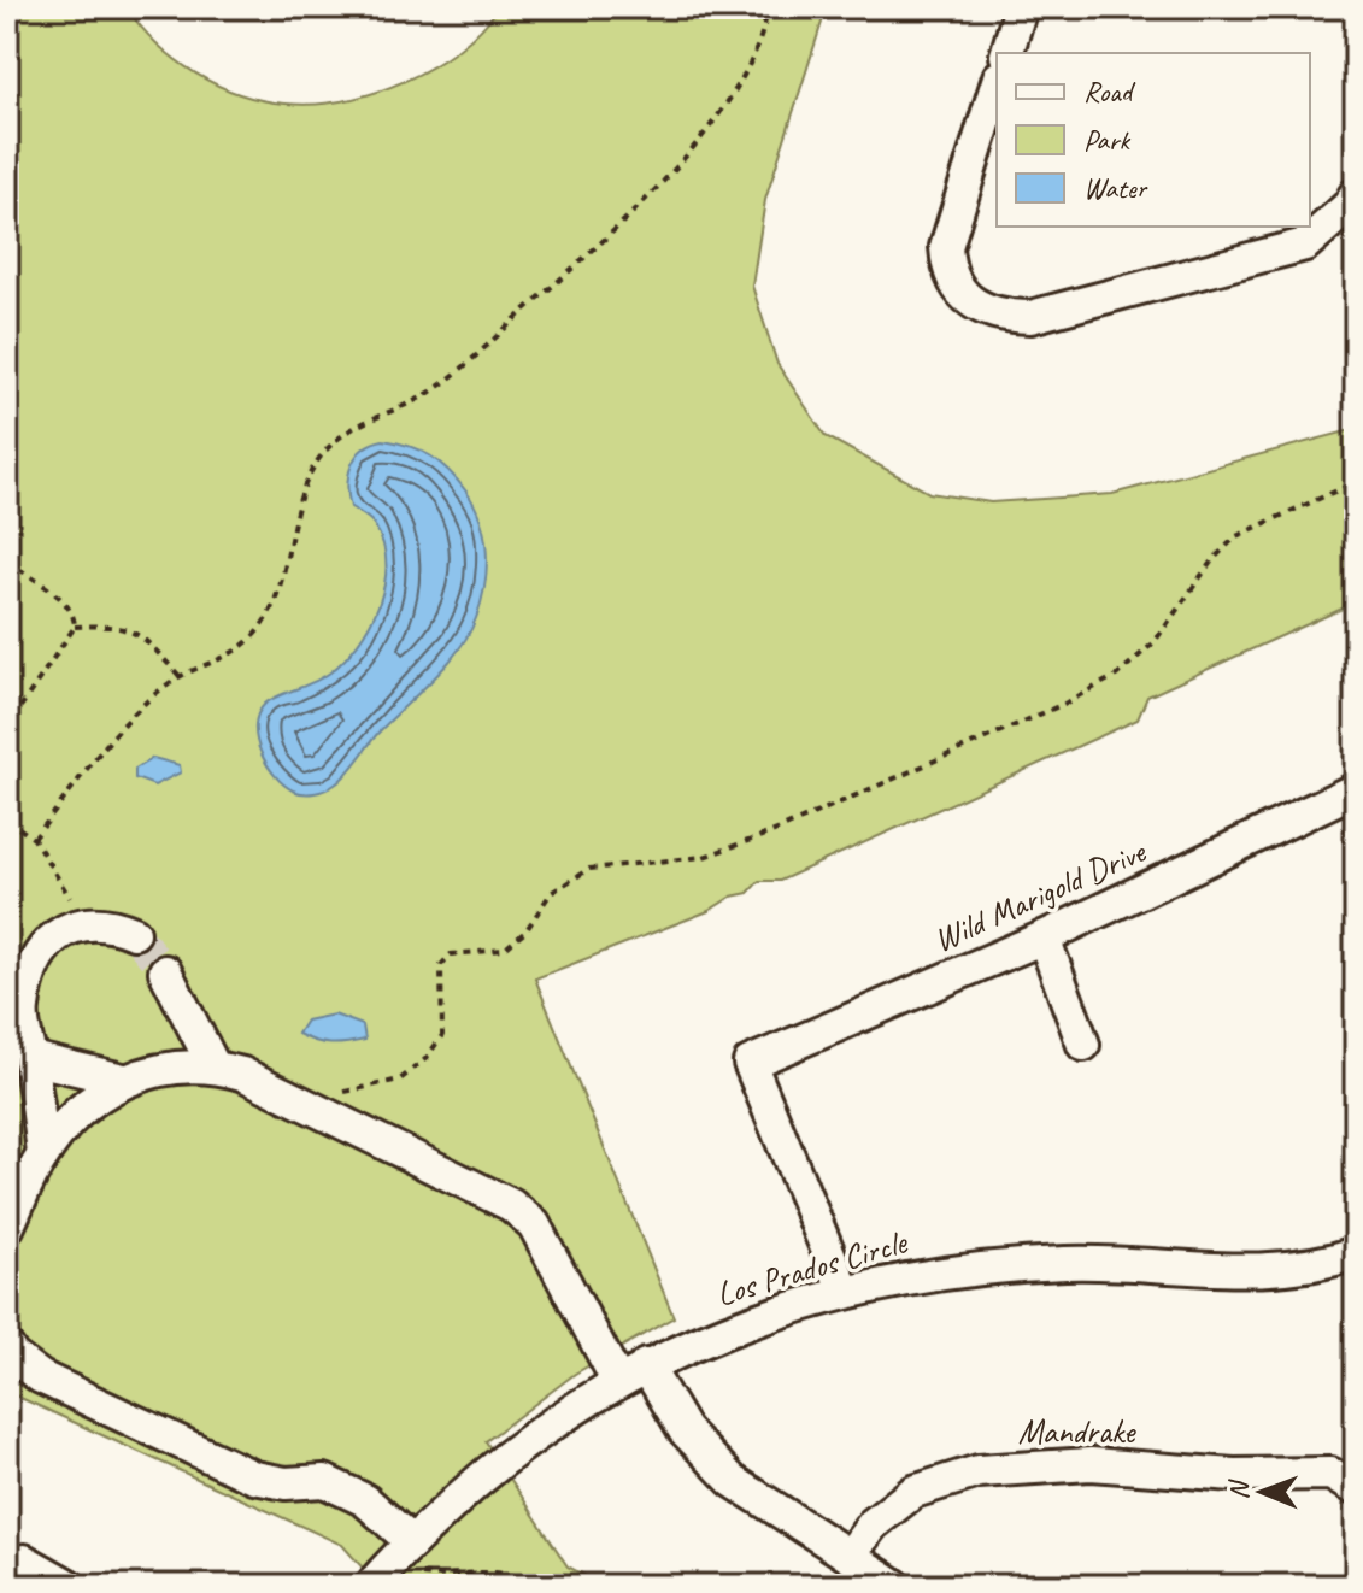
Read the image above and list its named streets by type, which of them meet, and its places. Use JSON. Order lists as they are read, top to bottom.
{
  "streets": {
    "street": ["Wild Marigold Drive", "Los Prados Circle", "Mandrake"]
  },
  "crossings": [
    ["Wild Marigold Drive", "Los Prados Circle"]
  ],
  "legend": ["Road", "Park", "Water"],
  "north": "left"
}
